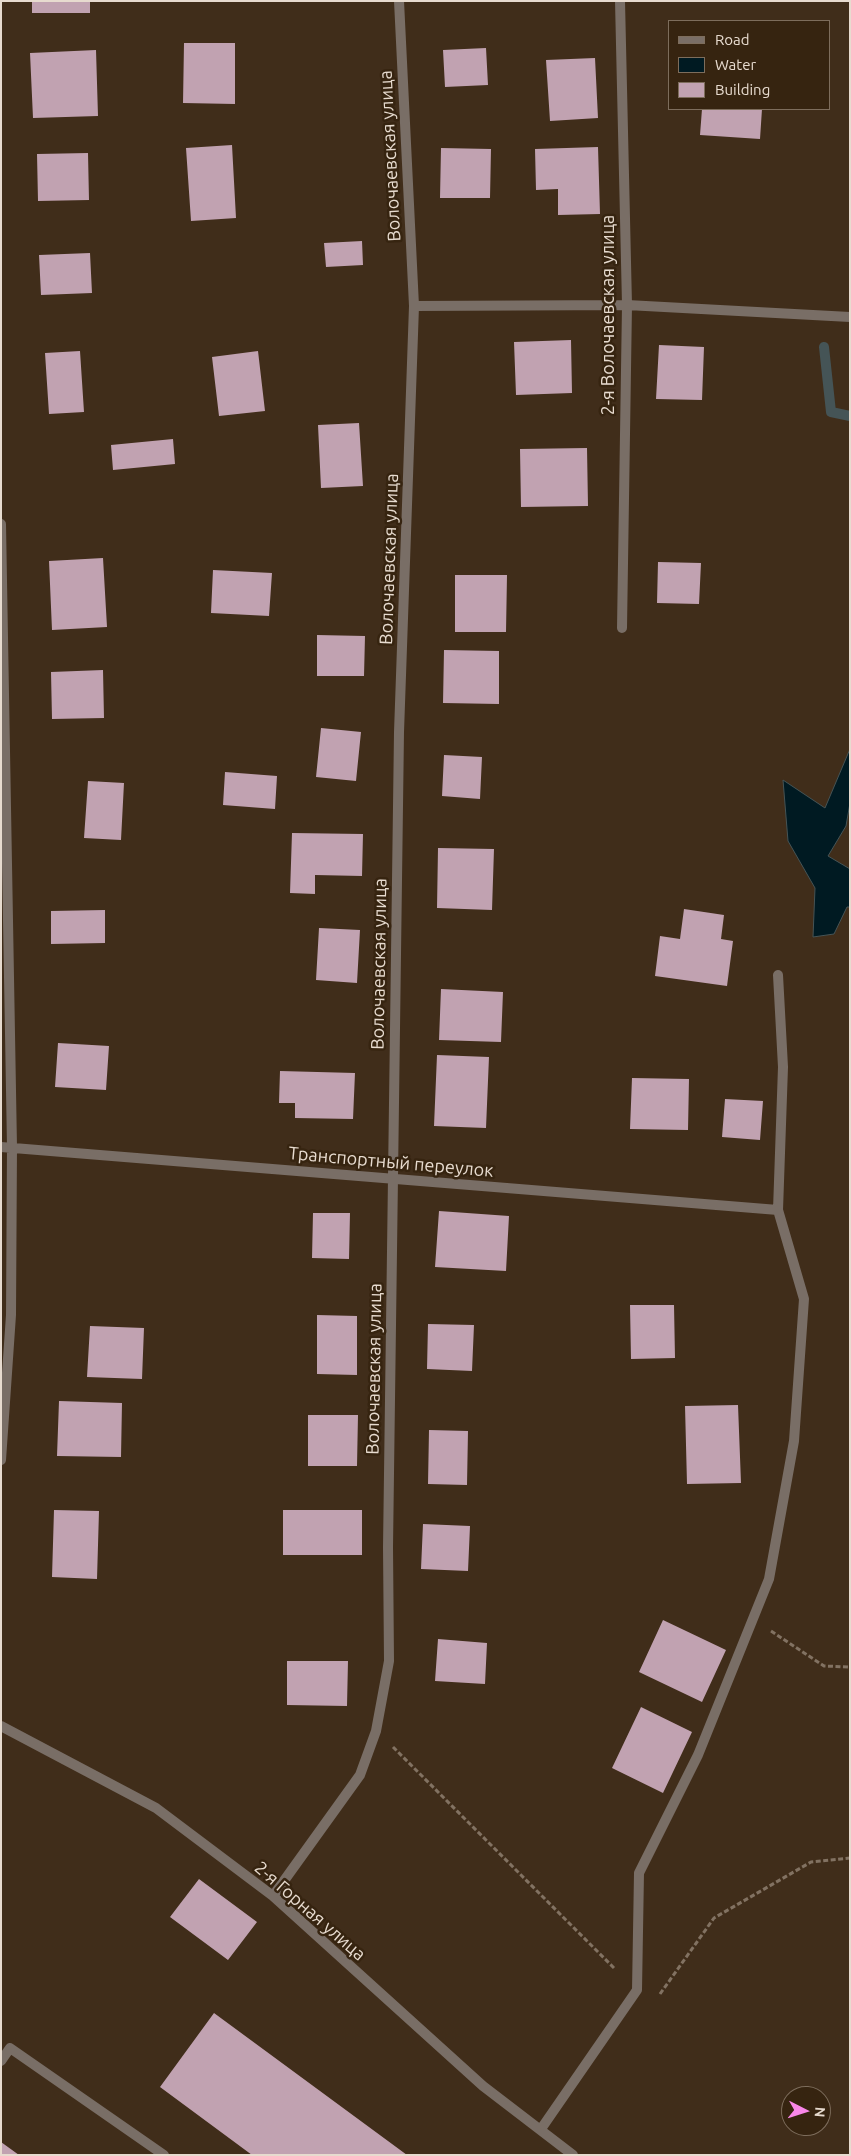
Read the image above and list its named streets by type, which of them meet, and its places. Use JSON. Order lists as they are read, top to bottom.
{
  "streets": {
    "street": [
      "Волочаевская улица",
      "2-я Волочаевская улица",
      "Транспортный переулок",
      "2-я Горная улица"
    ]
  },
  "crossings": [
    ["Волочаевская улица", "Транспортный переулок"],
    ["Волочаевская улица", "2-я Горная улица"]
  ],
  "legend": ["Road", "Water", "Building"],
  "north": "right"
}
